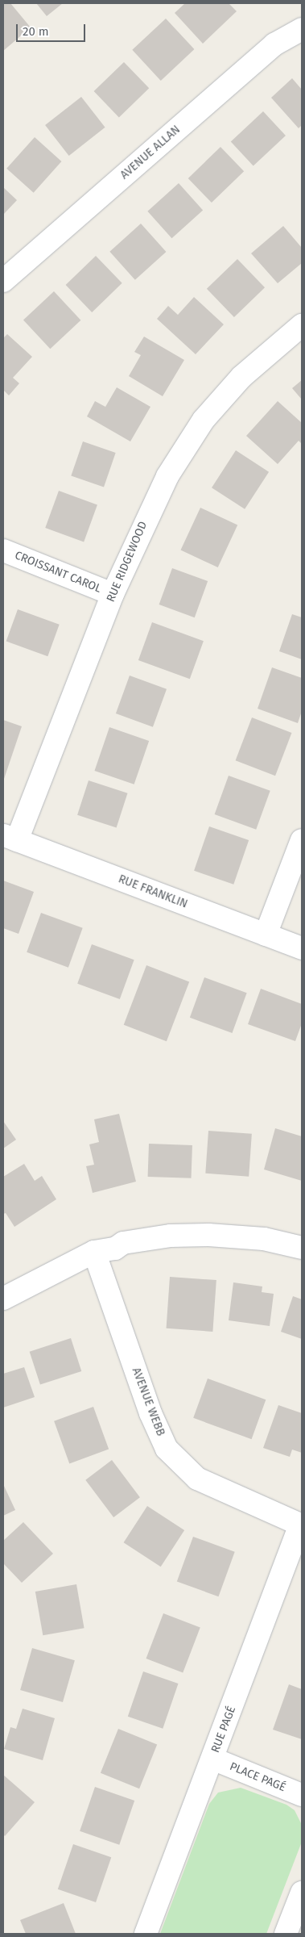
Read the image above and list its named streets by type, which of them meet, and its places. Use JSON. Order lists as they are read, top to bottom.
{
  "streets": {
    "street": [
      "AVENUE ALLAN",
      "RUE RIDGEWOOD",
      "CROISSANT CAROL",
      "RUE FRANKLIN",
      "AVENUE WEBB",
      "RUE PAGÉ",
      "PLACE PAGÉ"
    ]
  },
  "crossings": [
    ["RUE RIDGEWOOD", "CROISSANT CAROL"],
    ["RUE RIDGEWOOD", "RUE FRANKLIN"],
    ["AVENUE WEBB", "RUE PAGÉ"],
    ["RUE PAGÉ", "PLACE PAGÉ"]
  ],
  "scale_bar": "20 m"
}
